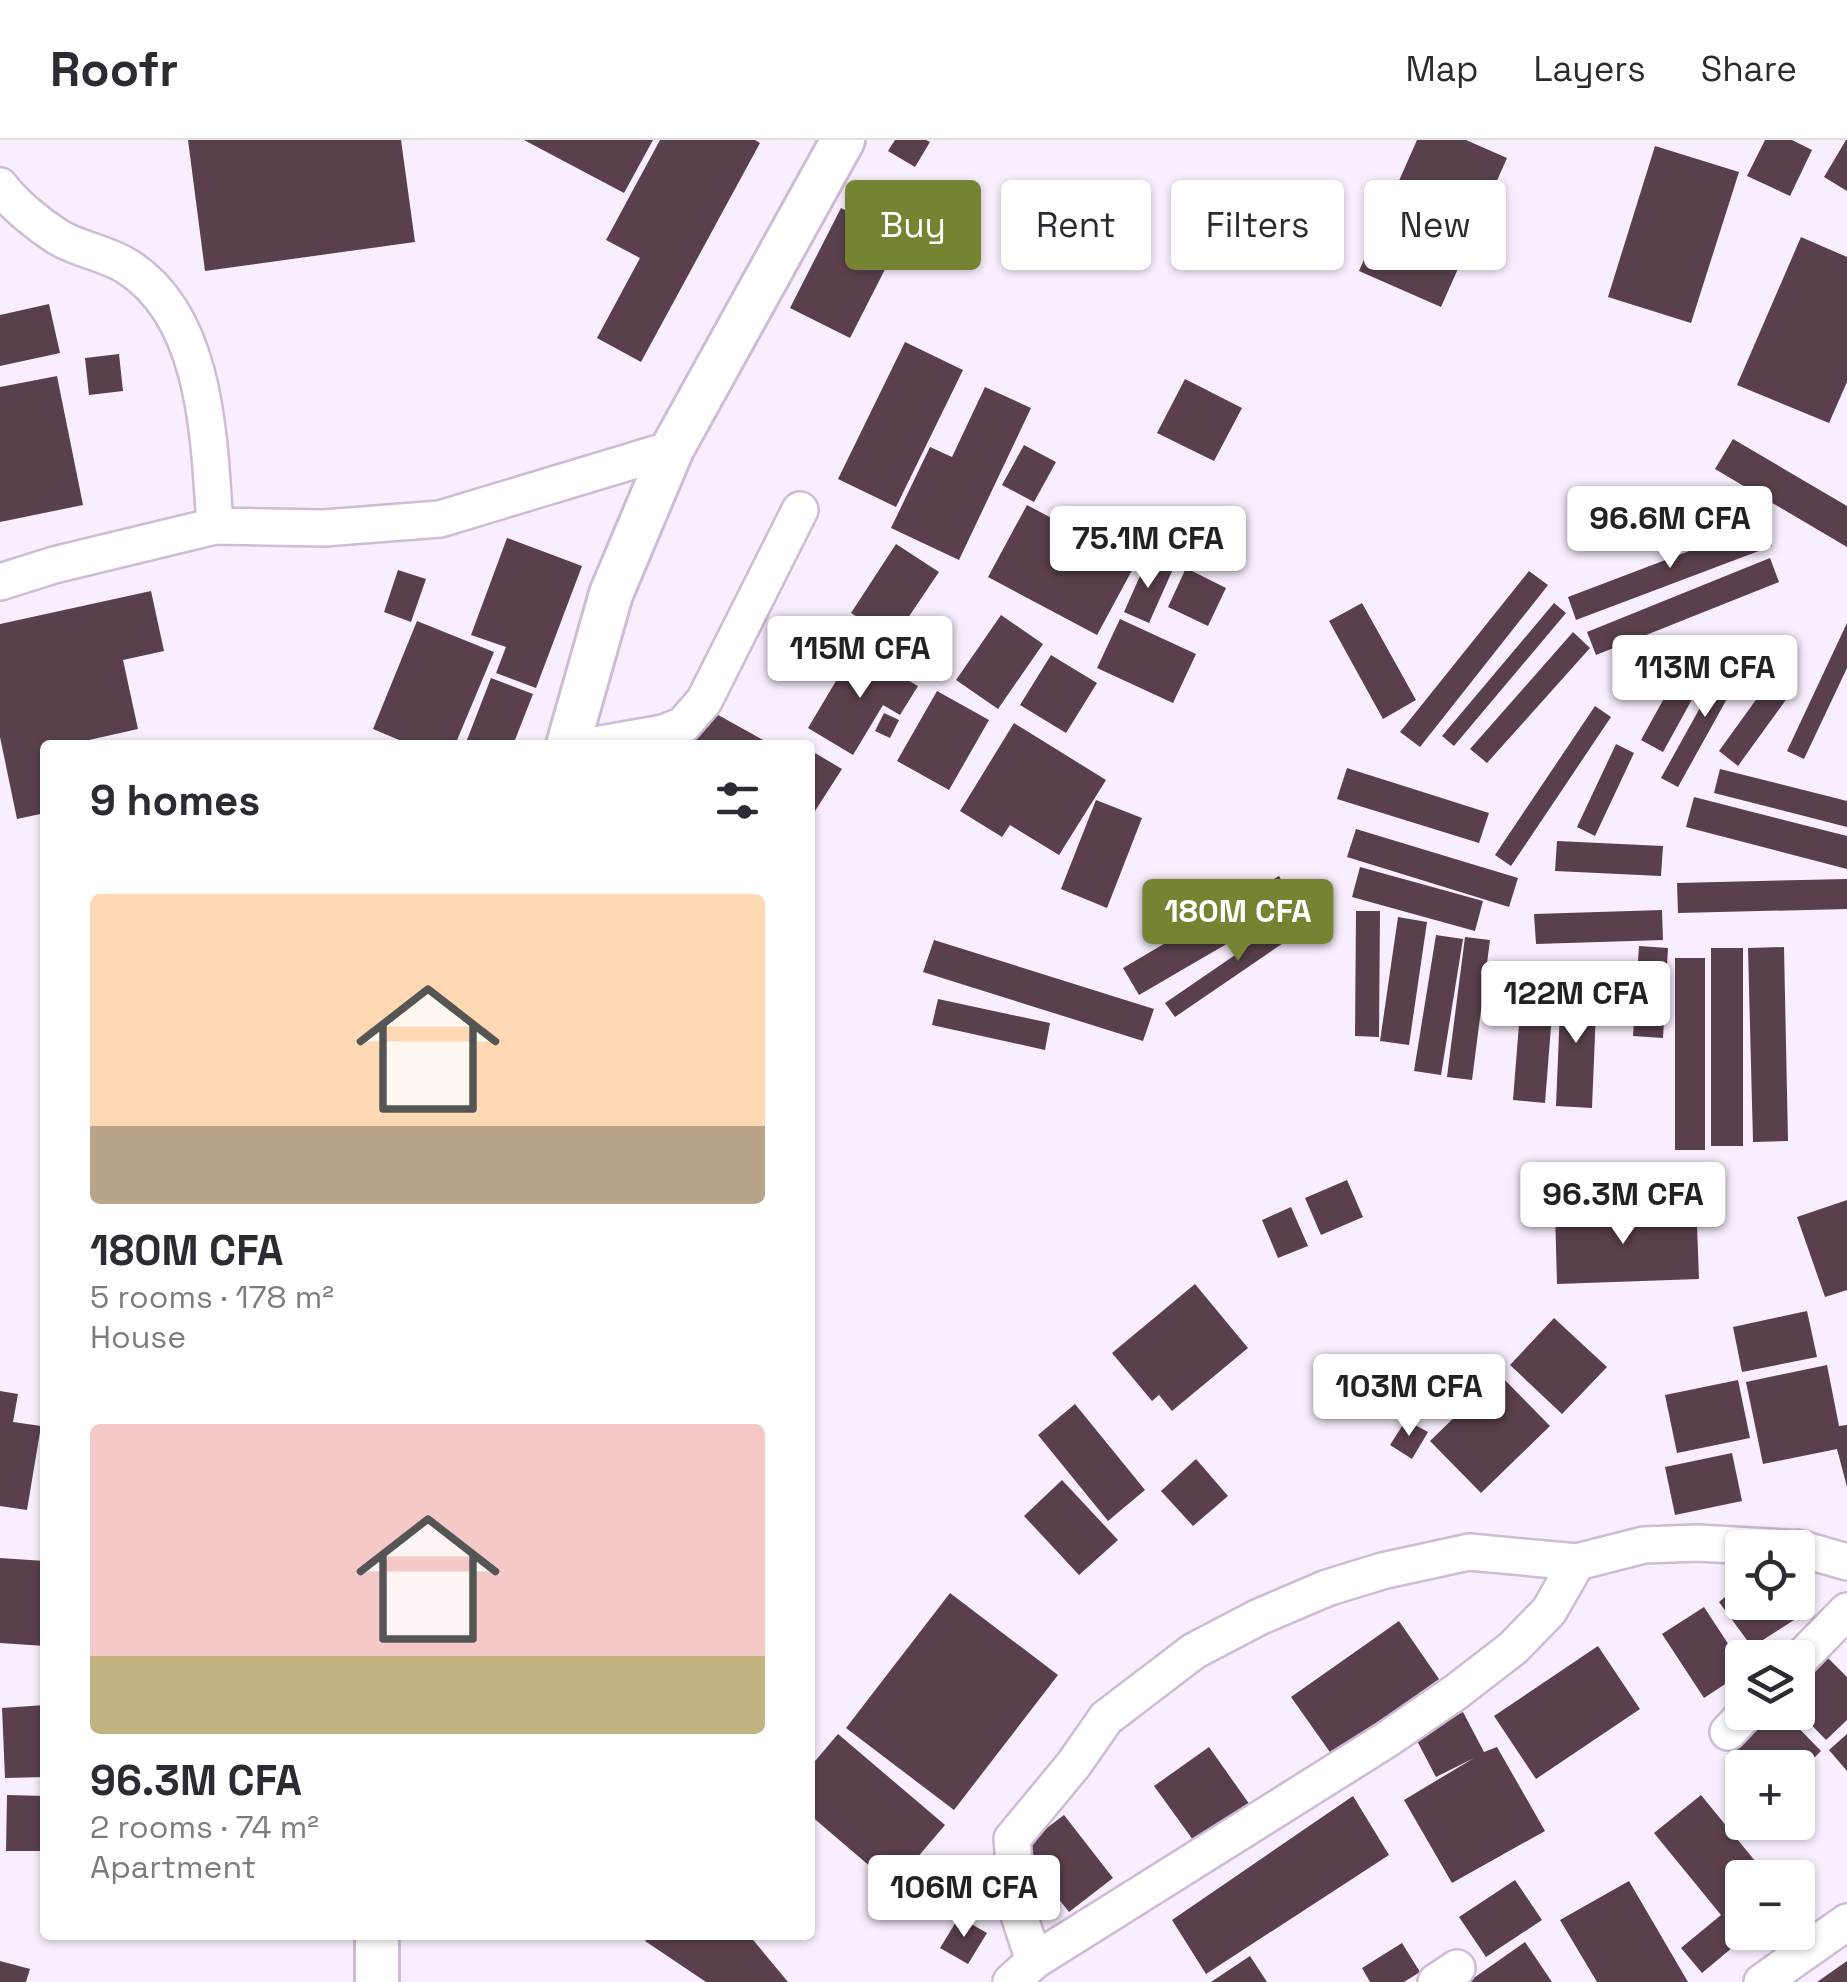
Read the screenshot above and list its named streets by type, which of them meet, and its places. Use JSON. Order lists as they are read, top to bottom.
{
  "page": {
    "header": "Roofr",
    "nav": ["Map", "Layers", "Share"],
    "chip": [
      "Buy",
      "Rent",
      "Filters",
      "New"
    ],
    "price": [
      "96.6M CFA",
      "75.1M CFA",
      "115M CFA",
      "113M CFA",
      "180M CFA",
      "122M CFA",
      "96.3M CFA",
      "103M CFA",
      "106M CFA"
    ],
    "heading": "9 homes",
    "list": [
      {
        "name": "180M CFA",
        "note": "5 rooms · 178 m² · House"
      },
      {
        "name": "96.3M CFA",
        "note": "2 rooms · 74 m² · Apartment"
      }
    ],
    "map_buttons": ["+", "−"]
  }
}
